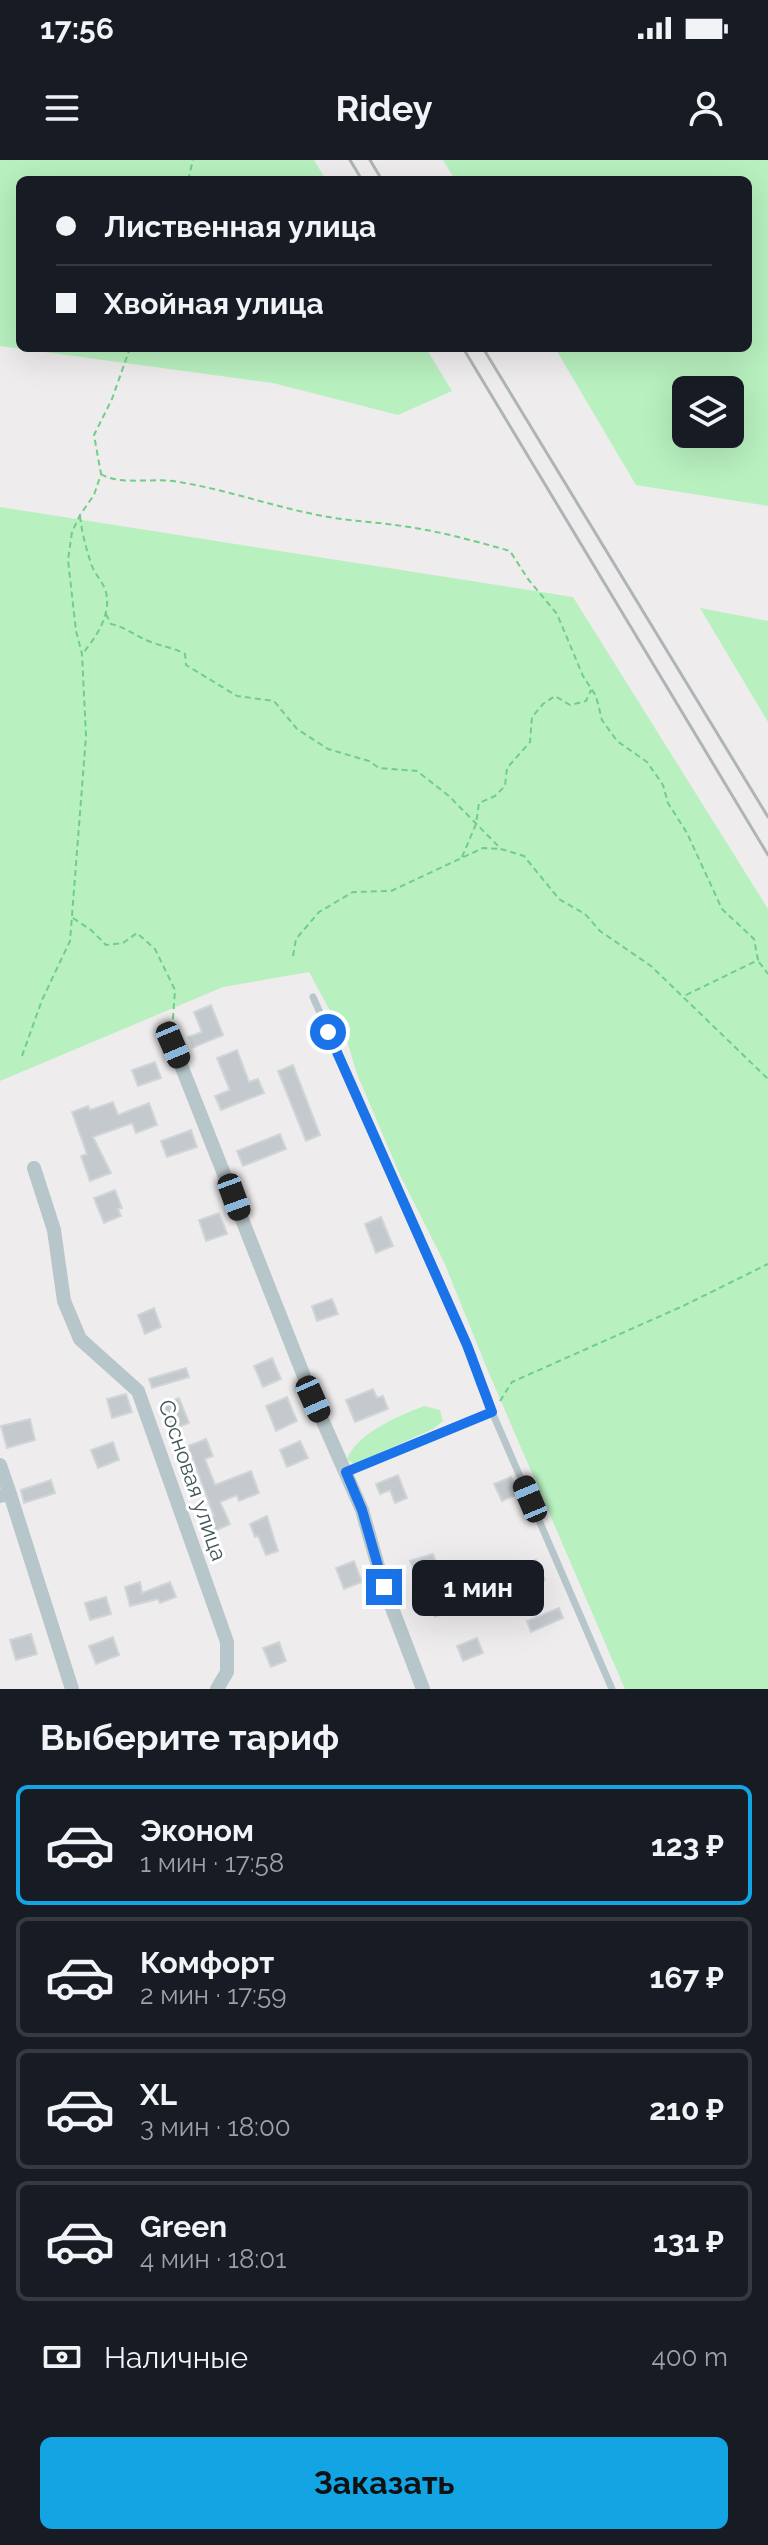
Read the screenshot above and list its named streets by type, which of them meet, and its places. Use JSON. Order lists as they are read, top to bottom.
{
  "streets": {
    "street": ["Сосновая улица"]
  },
  "page": {
    "status": "17:56",
    "header": "Ridey",
    "banner": ["Лиственная улица", "Хвойная улица"],
    "bubble": "1 мин",
    "heading": "Выберите тариф",
    "list": [
      {
        "name": "Эконом",
        "note": "1 мин · 17:58",
        "value": "123 ₽"
      },
      {
        "name": "Комфорт",
        "note": "2 мин · 17:59",
        "value": "167 ₽"
      },
      {
        "name": "XL",
        "note": "3 мин · 18:00",
        "value": "210 ₽"
      },
      {
        "name": "Green",
        "note": "4 мин · 18:01",
        "value": "131 ₽"
      }
    ],
    "pay": ["Наличные", "400 m"],
    "buttons": "Заказать"
  }
}
